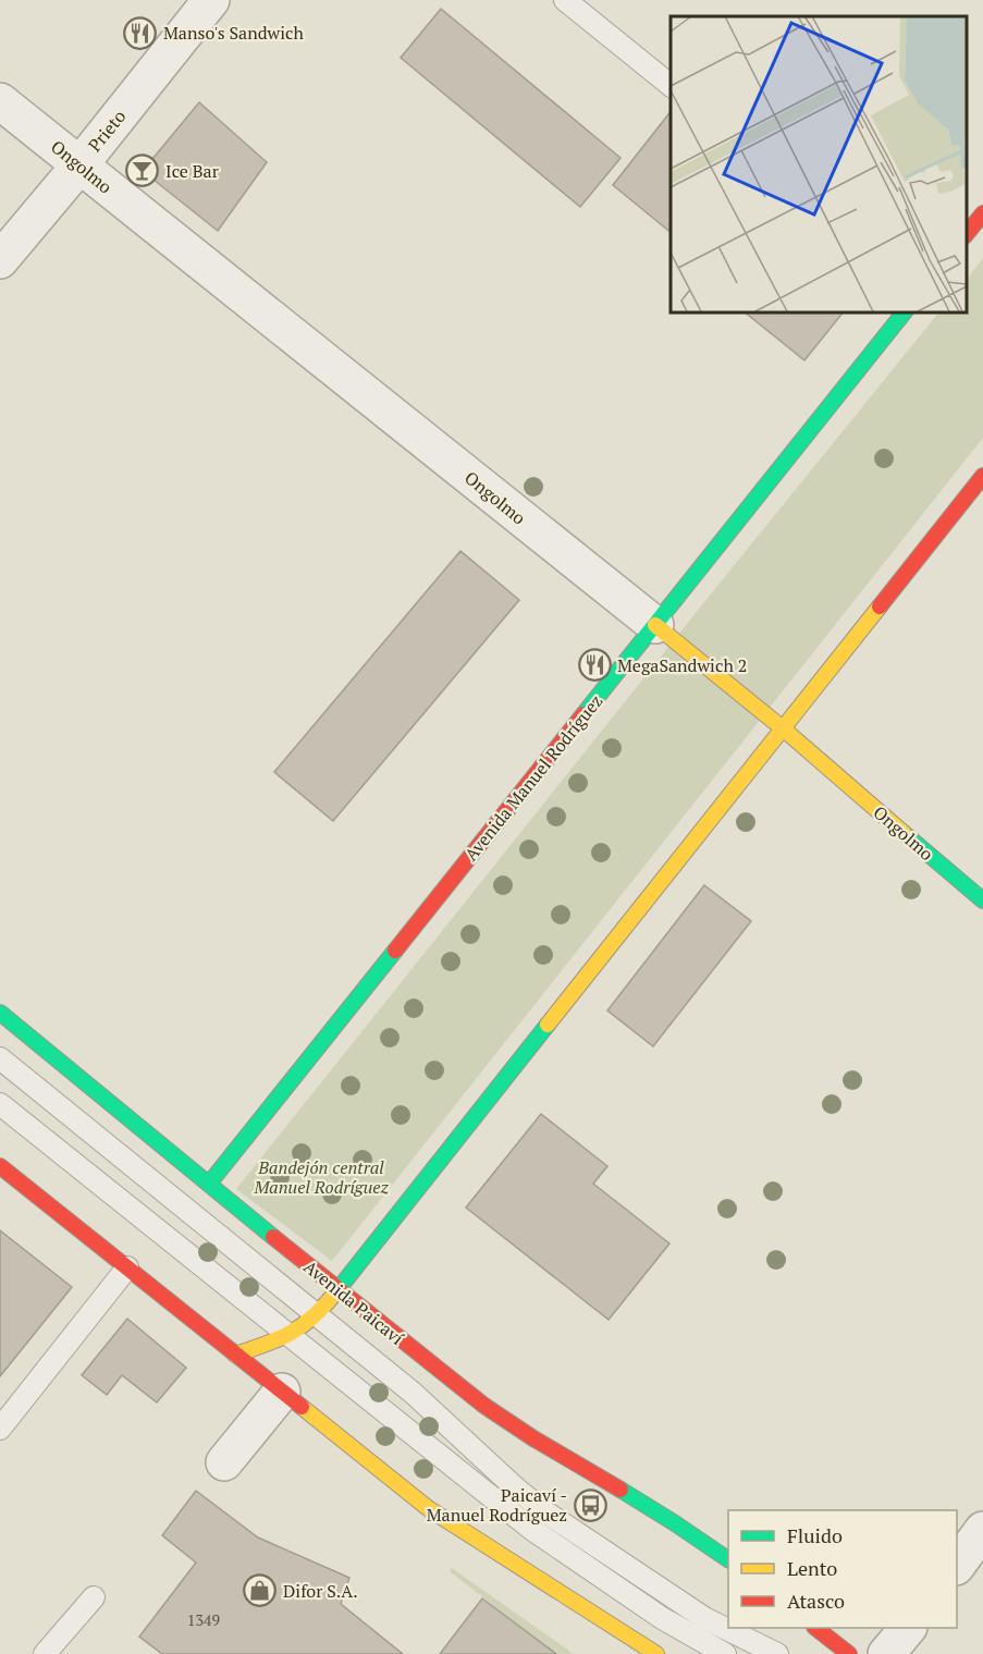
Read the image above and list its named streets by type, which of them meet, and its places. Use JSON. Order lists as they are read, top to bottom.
{
  "streets": {
    "main road": ["Ongolmo", "Avenida Manuel Rodríguez", "Avenida Paicaví"],
    "street": ["Prieto"]
  },
  "crossings": [
    ["Prieto", "Ongolmo"],
    ["Ongolmo", "Avenida Manuel Rodríguez"],
    ["Avenida Manuel Rodríguez", "Avenida Paicaví"]
  ],
  "parks": ["Bandejón central Manuel Rodríguez"],
  "places": {
    "restaurant": ["Manso's Sandwich", "MegaSandwich 2"],
    "bar": ["Ice Bar"],
    "bus stop": ["Paicaví - Manuel Rodríguez"],
    "shop": ["Difor S.A."]
  },
  "house_numbers": ["1349"],
  "legend": ["Fluido", "Lento", "Atasco"]
}
